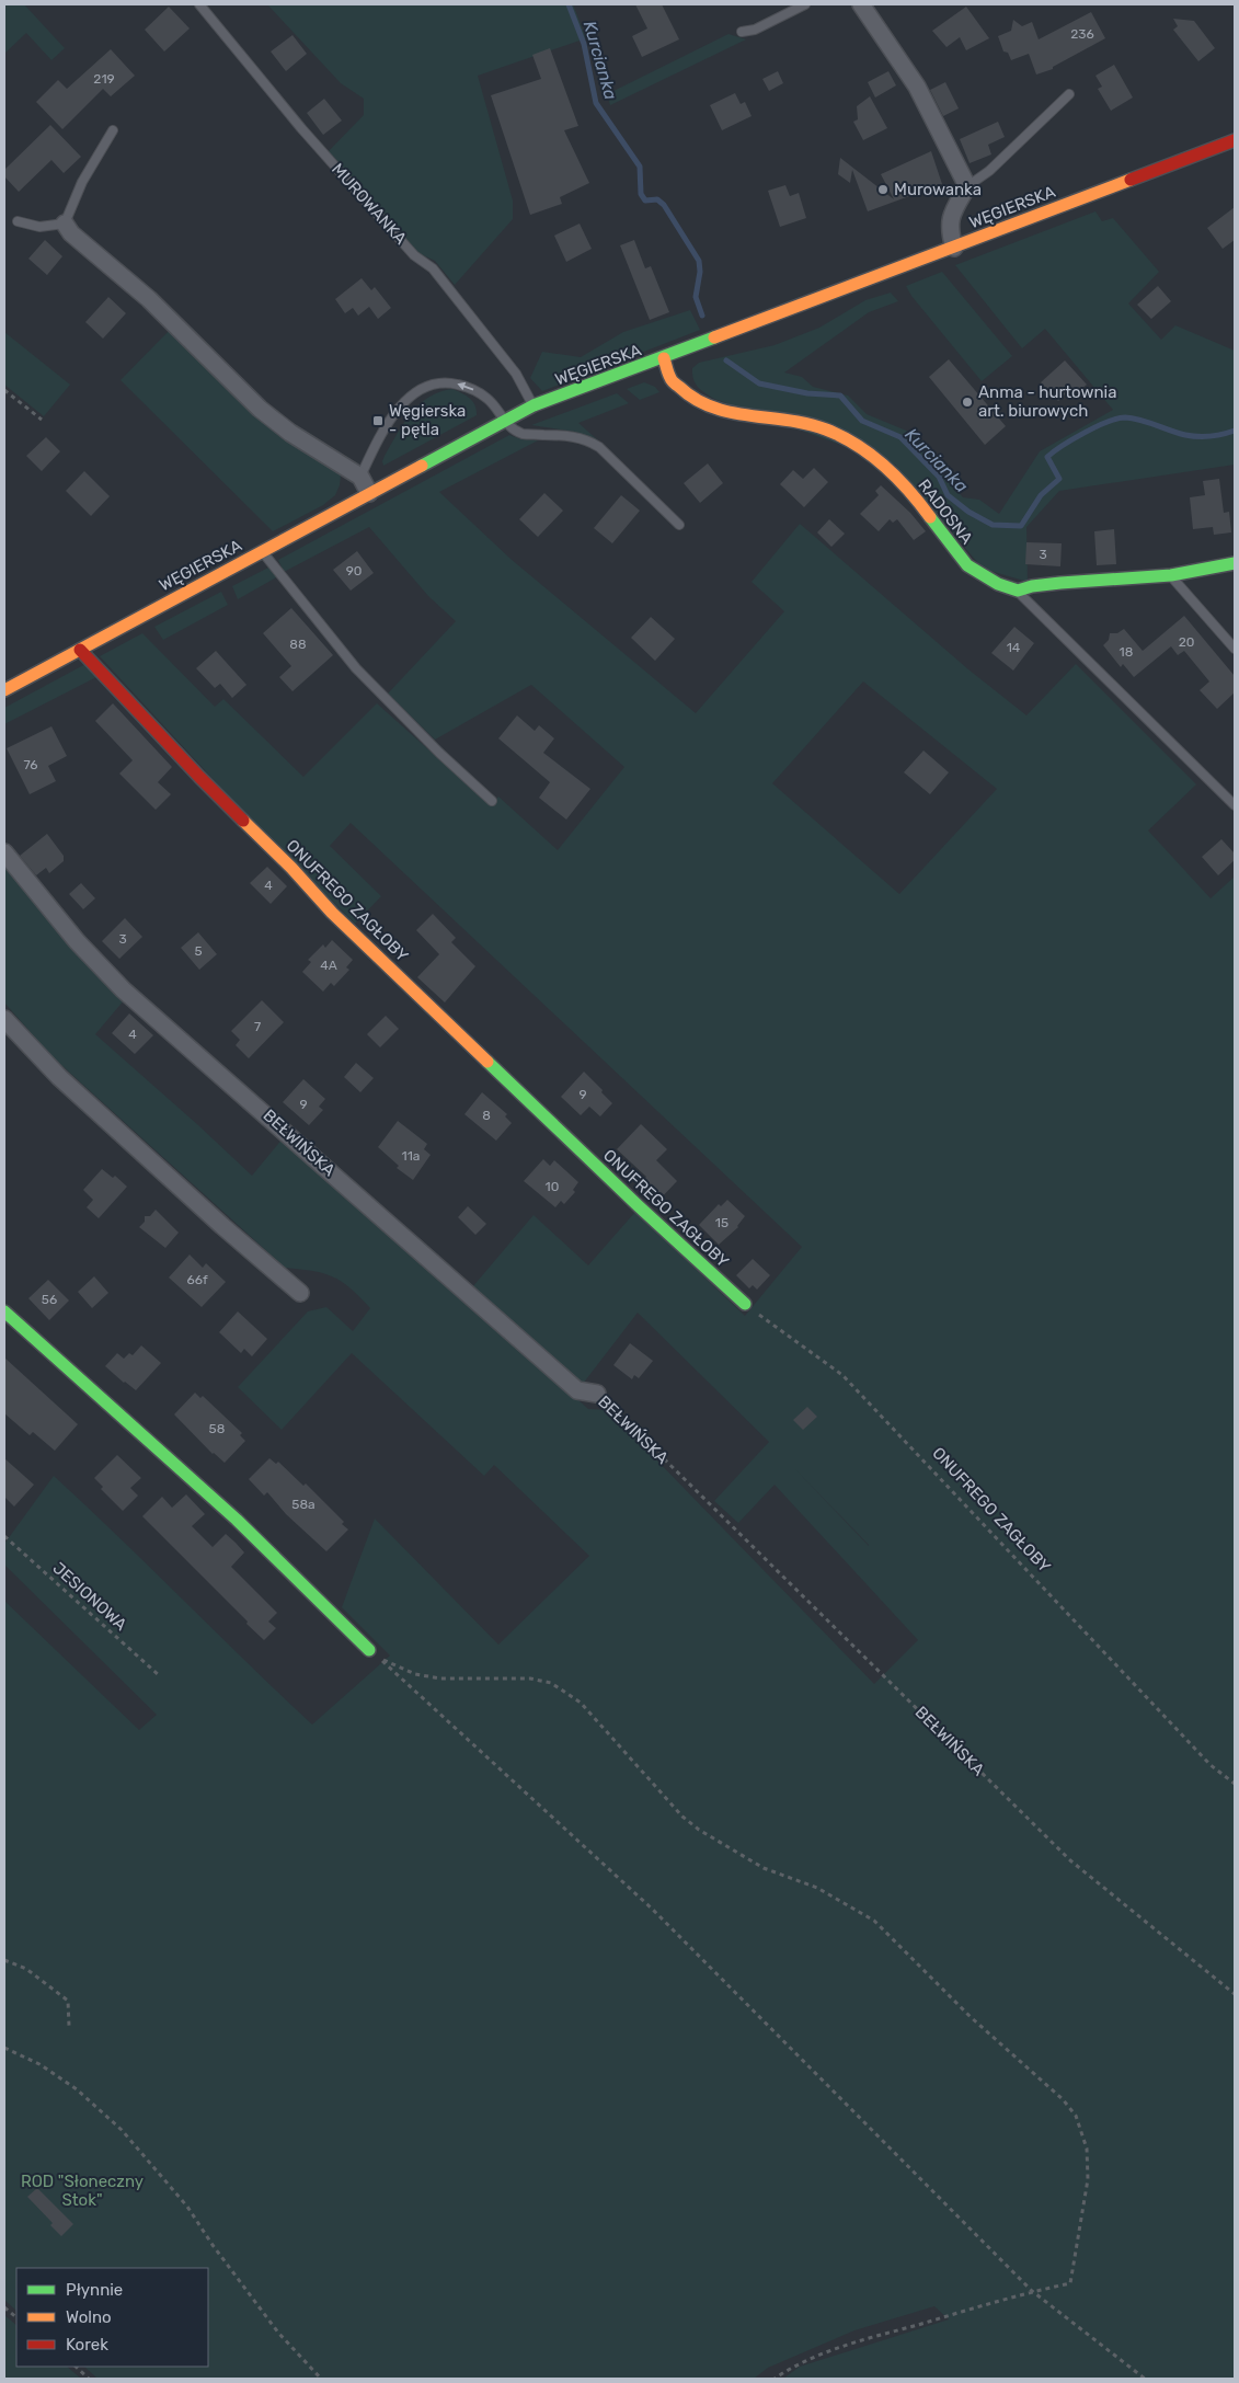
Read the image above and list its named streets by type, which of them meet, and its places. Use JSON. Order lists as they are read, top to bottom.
{
  "streets": {
    "street": [
      "WĘGIERSKA",
      "RADOSNA",
      "ONUFREGO ZAGŁOBY",
      "BEŁWIŃSKA"
    ],
    "lane": ["MUROWANKA"],
    "path": ["JESIONOWA"]
  },
  "crossings": [
    ["MUROWANKA", "WĘGIERSKA"],
    ["WĘGIERSKA", "RADOSNA"],
    ["WĘGIERSKA", "ONUFREGO ZAGŁOBY"]
  ],
  "water": ["Kurcianka"],
  "parks": ["ROD \"Słoneczny Stok\""],
  "places": {
    "other": ["Murowanka", "Anma - hurtownia art. biurowych"],
    "transit": ["Węgierska - pętla"]
  },
  "house_numbers": [
    "236",
    "219",
    "3",
    "90",
    "20",
    "88",
    "14",
    "18",
    "76",
    "4",
    "3",
    "5",
    "4A",
    "7",
    "4",
    "9",
    "9",
    "8",
    "11a",
    "10",
    "15",
    "66f",
    "56",
    "58",
    "58a"
  ],
  "legend": ["Płynnie", "Wolno", "Korek"]
}
